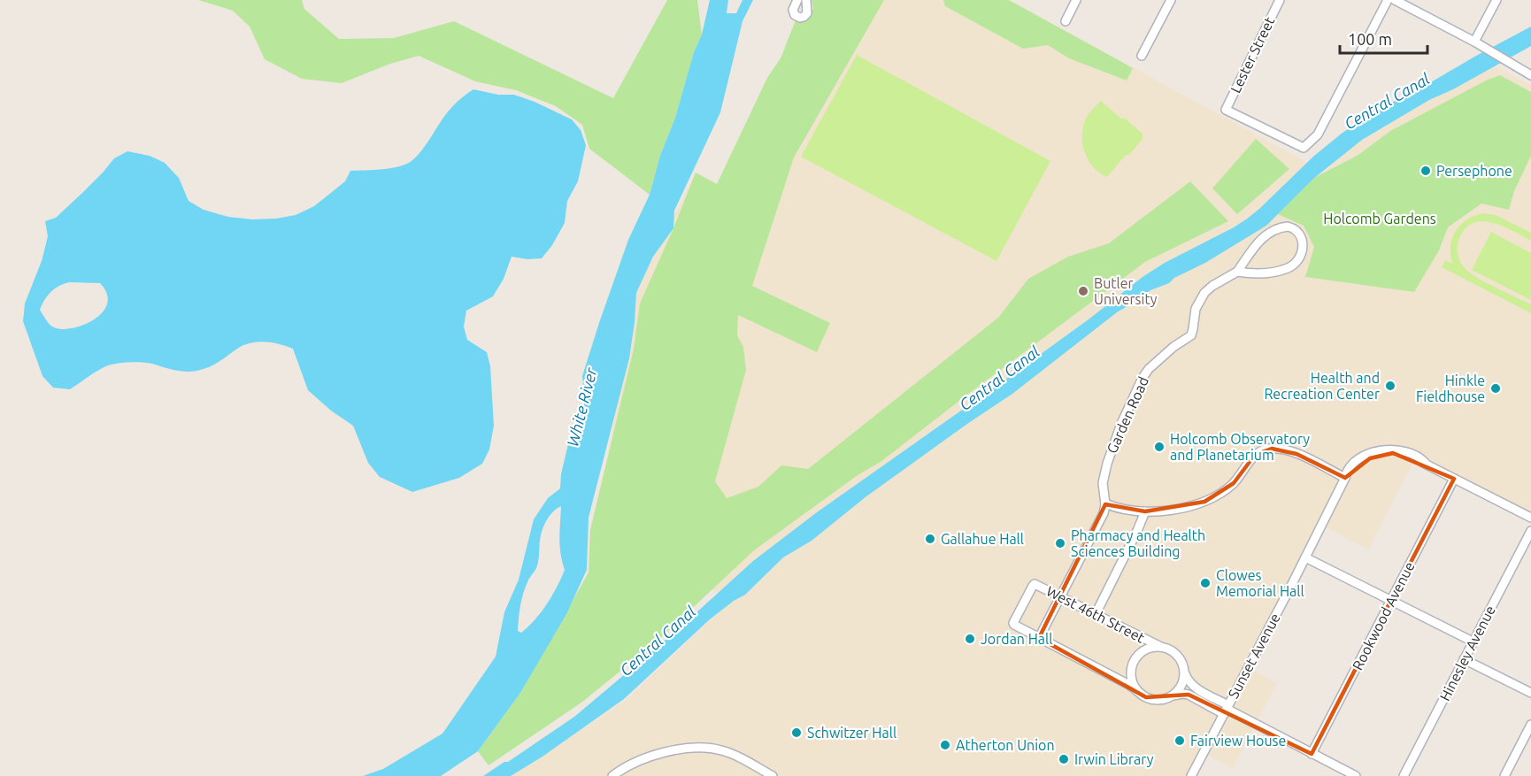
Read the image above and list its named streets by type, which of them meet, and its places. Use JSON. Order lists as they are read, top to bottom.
{
  "streets": {
    "street": [
      "Lester Street",
      "Garden Road",
      "West 46th Street",
      "Rookwood Avenue",
      "Hinesley Avenue",
      "Sunset Avenue"
    ]
  },
  "crossings": [
    ["West 46th Street", "Rookwood Avenue"],
    ["West 46th Street", "Sunset Avenue"],
    ["Rookwood Avenue", "Sunset Avenue"]
  ],
  "water": ["Central Canal", "White River"],
  "parks": ["Holcomb Gardens"],
  "places": [
    "Persephone",
    "Butler University",
    "Health and Recreation Center",
    "Hinkle Fieldhouse",
    "Holcomb Observatory and Planetarium",
    "Gallahue Hall",
    "Pharmacy and Health Sciences Building",
    "Clowes Memorial Hall",
    "Jordan Hall",
    "Schwitzer Hall",
    "Fairview House",
    "Atherton Union",
    "Irwin Library"
  ],
  "scale_bar": "100 m"
}
